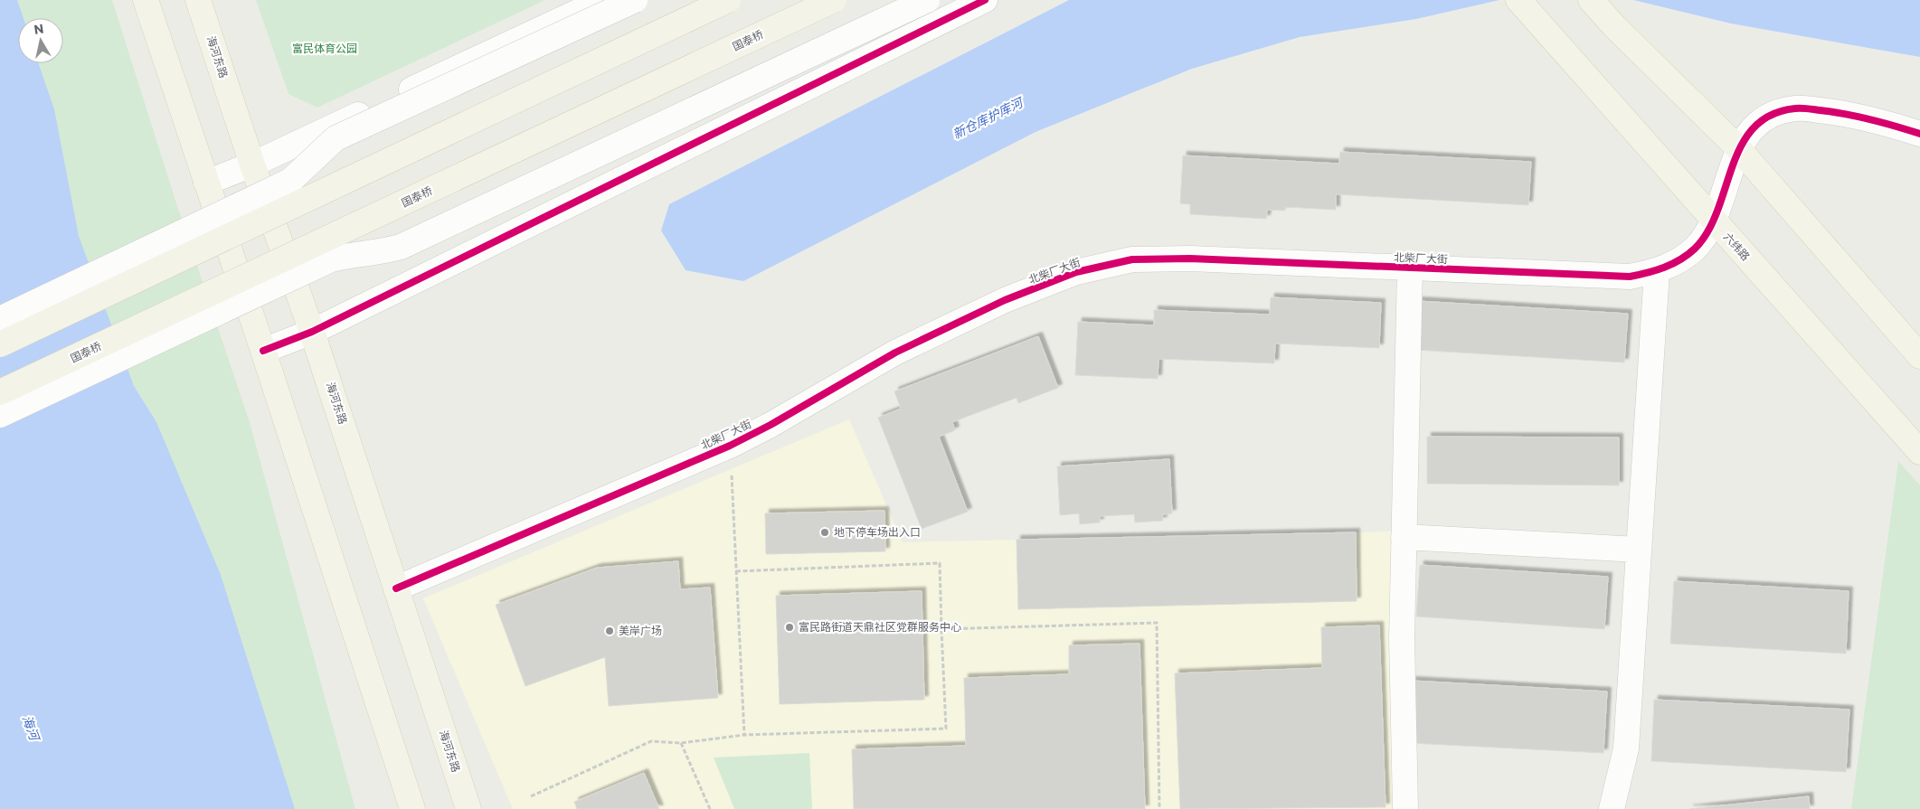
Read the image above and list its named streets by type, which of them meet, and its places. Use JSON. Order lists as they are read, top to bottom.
{
  "streets": {
    "main road": ["国泰桥", "海河东路", "六纬路"],
    "street": ["北柴厂大街"]
  },
  "crossings": [
    ["海河东路", "北柴厂大街"],
    ["六纬路", "北柴厂大街"]
  ],
  "water": ["新仓库护库河", "海河"],
  "parks": ["富民体育公园"],
  "places": ["地下停车场出入口", "富民路街道天鼎社区党群服务中心", "美岸广场"],
  "north": "top"
}
